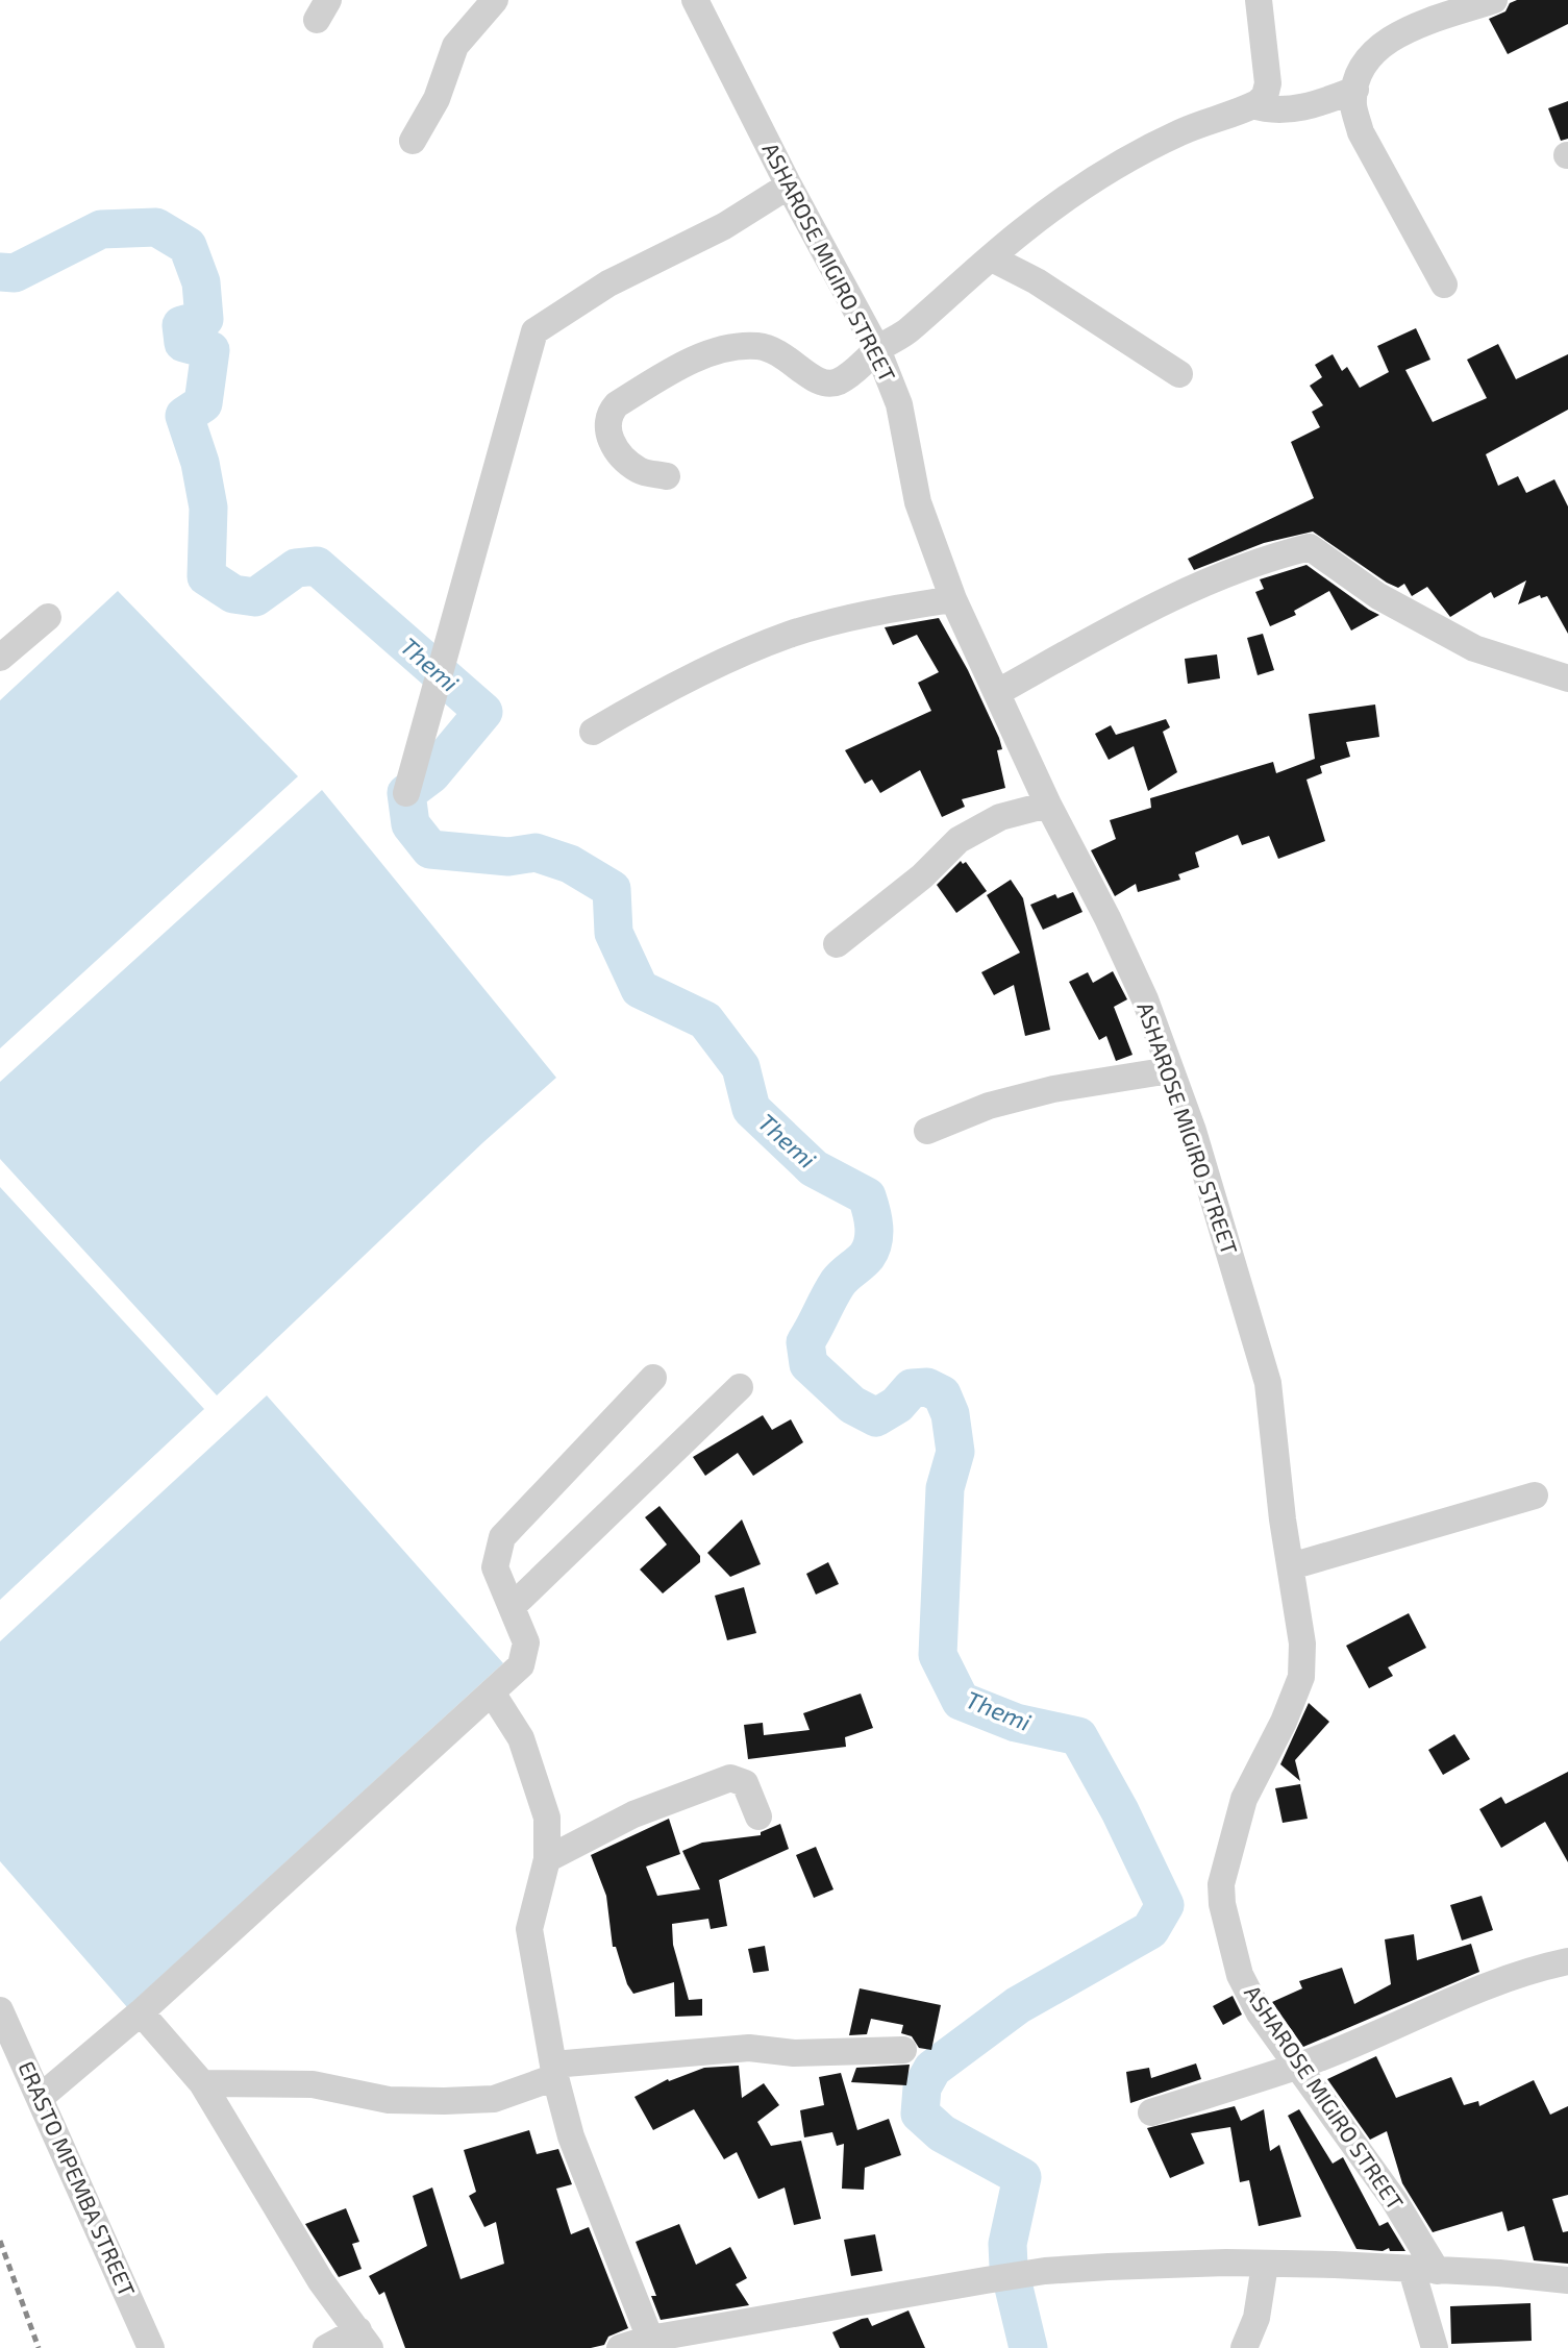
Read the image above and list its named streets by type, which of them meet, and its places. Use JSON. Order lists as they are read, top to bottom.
{
  "streets": {
    "street": ["ASHAROSE MIGIRO STREET", "ERASTO MPEMBA STREET"]
  },
  "water": ["Themi"]
}
